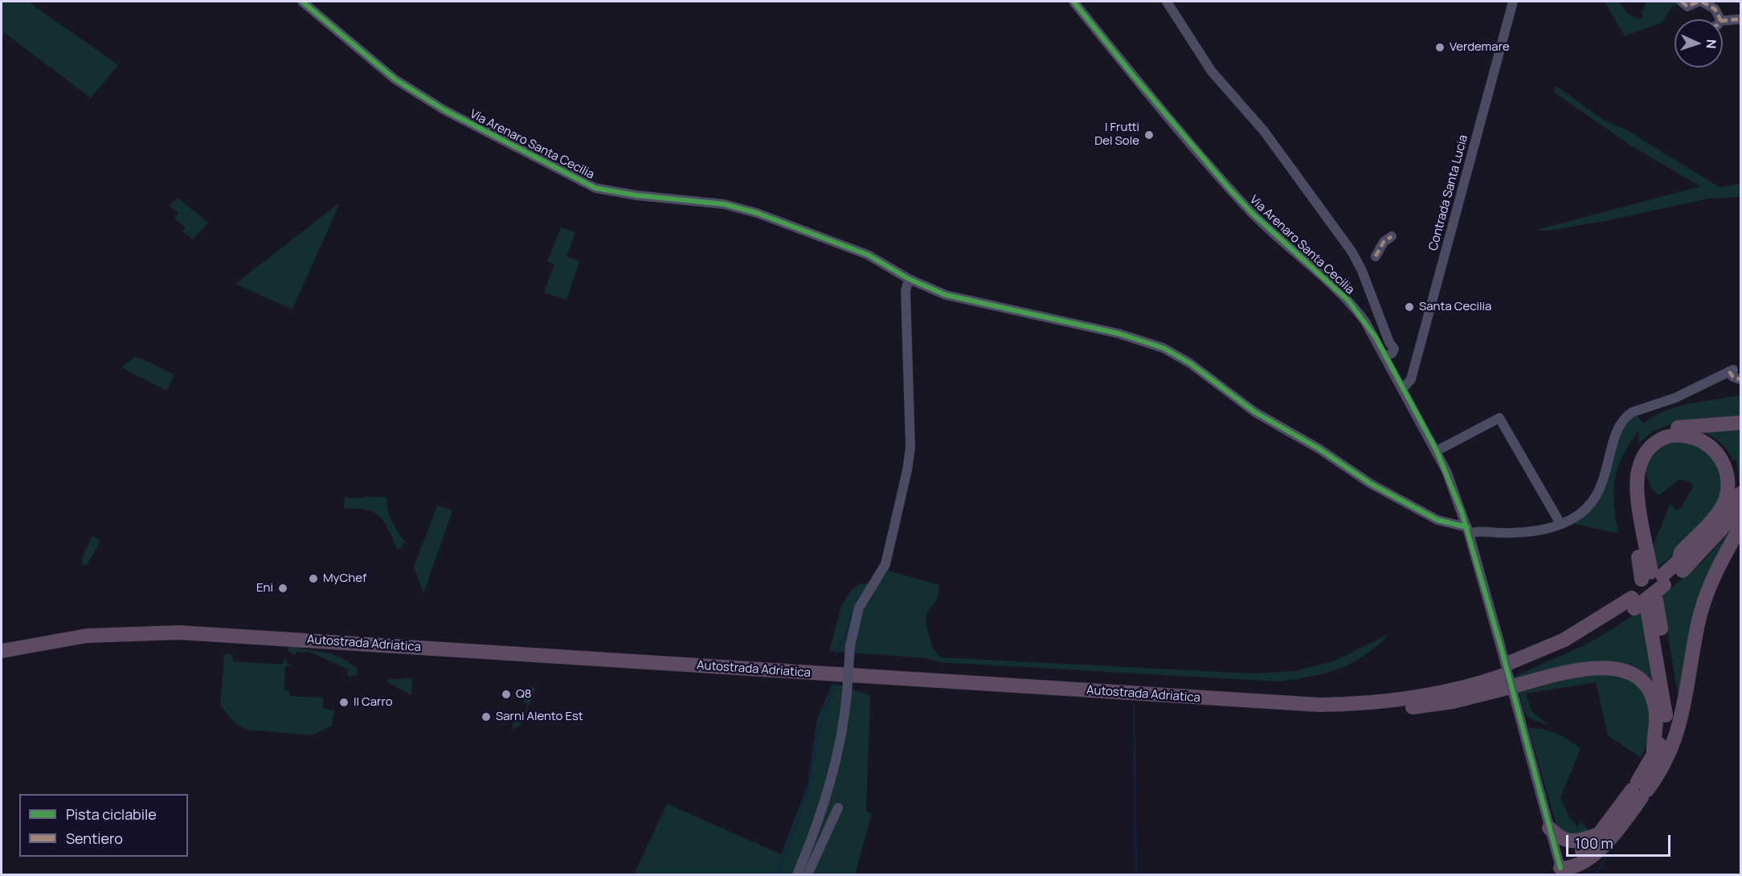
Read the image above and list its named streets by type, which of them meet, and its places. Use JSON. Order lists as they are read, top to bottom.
{
  "streets": {
    "highway": ["Autostrada Adriatica"],
    "street": ["Via Arenaro Santa Cecilia", "Contrada Santa Lucia"]
  },
  "crossings": [
    ["Via Arenaro Santa Cecilia", "Contrada Santa Lucia"]
  ],
  "places": [
    "Verdemare",
    "I Frutti Del Sole",
    "Santa Cecilia",
    "MyChef",
    "Eni",
    "Q8",
    "Il Carro",
    "Sarni Alento Est"
  ],
  "legend": ["Pista ciclabile", "Sentiero"],
  "scale_bar": "100 m",
  "north": "right"
}
